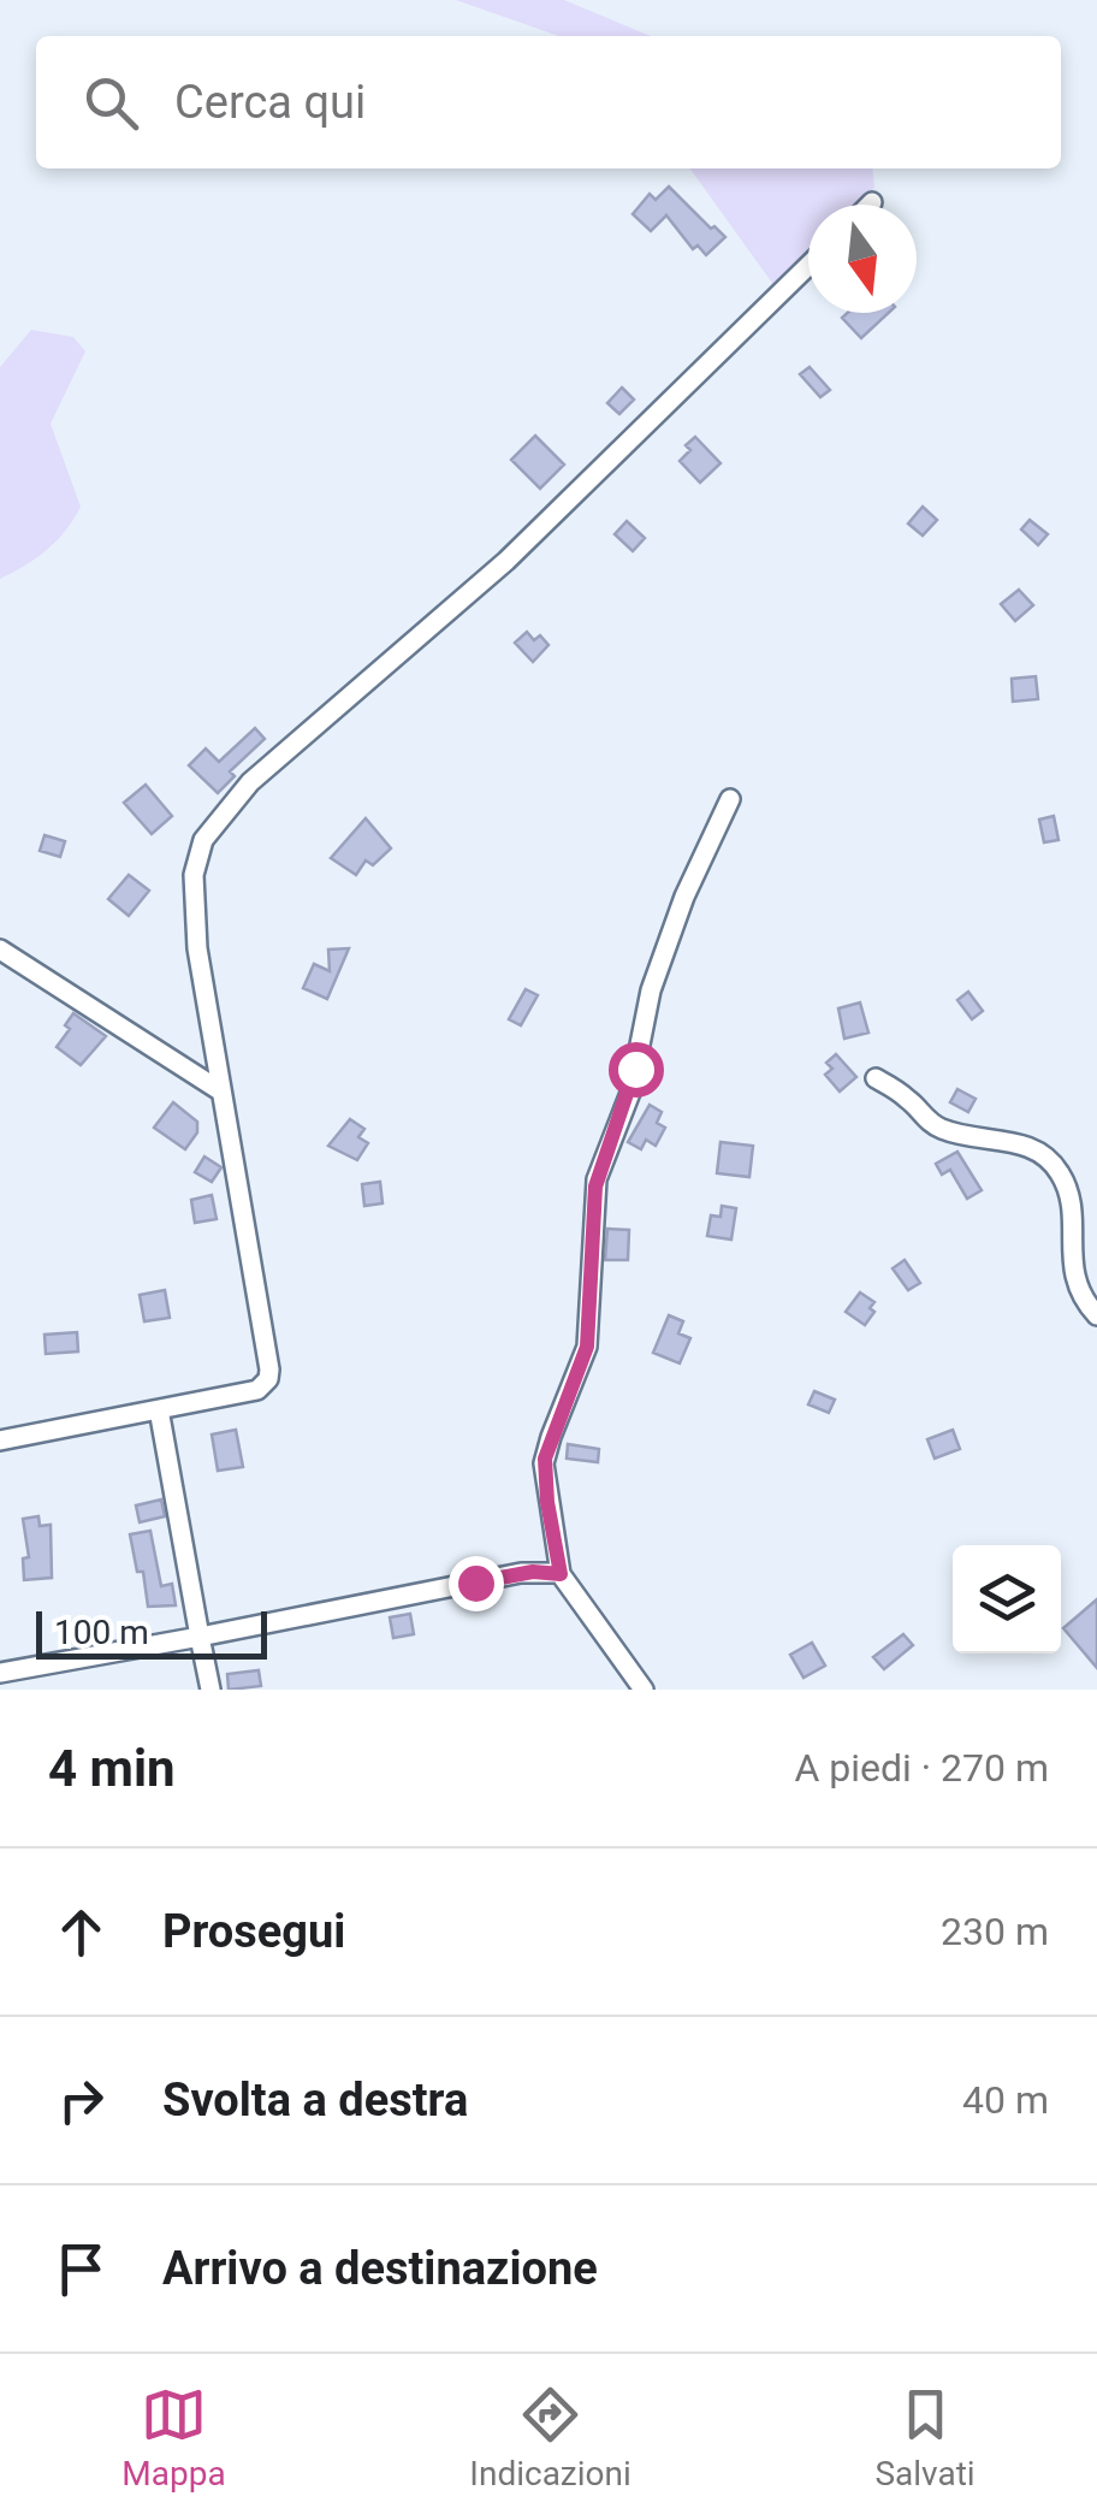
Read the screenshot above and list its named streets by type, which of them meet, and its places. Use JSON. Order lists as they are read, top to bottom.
{
  "scale_bar": "100 m",
  "north": "bottom",
  "page": {
    "search": "Cerca qui",
    "scale": "100 m",
    "heading": ["4 min", "A piedi · 270 m"],
    "list": [
      ["Prosegui", "230 m"],
      ["Svolta a destra", "40 m"],
      "Arrivo a destinazione"
    ],
    "nav": ["Mappa", "Indicazioni", "Salvati"]
  }
}
